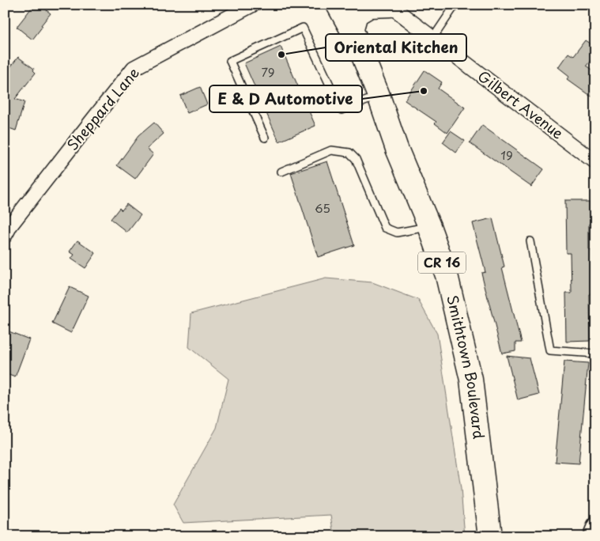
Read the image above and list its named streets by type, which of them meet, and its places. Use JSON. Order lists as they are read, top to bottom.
{
  "streets": {
    "main road": ["CR 16", "Smithtown Boulevard"],
    "street": ["Gilbert Avenue", "Sheppard Lane"]
  },
  "places": ["Oriental Kitchen", "E & D Automotive"],
  "house_numbers": ["79", "19", "65"]
}
